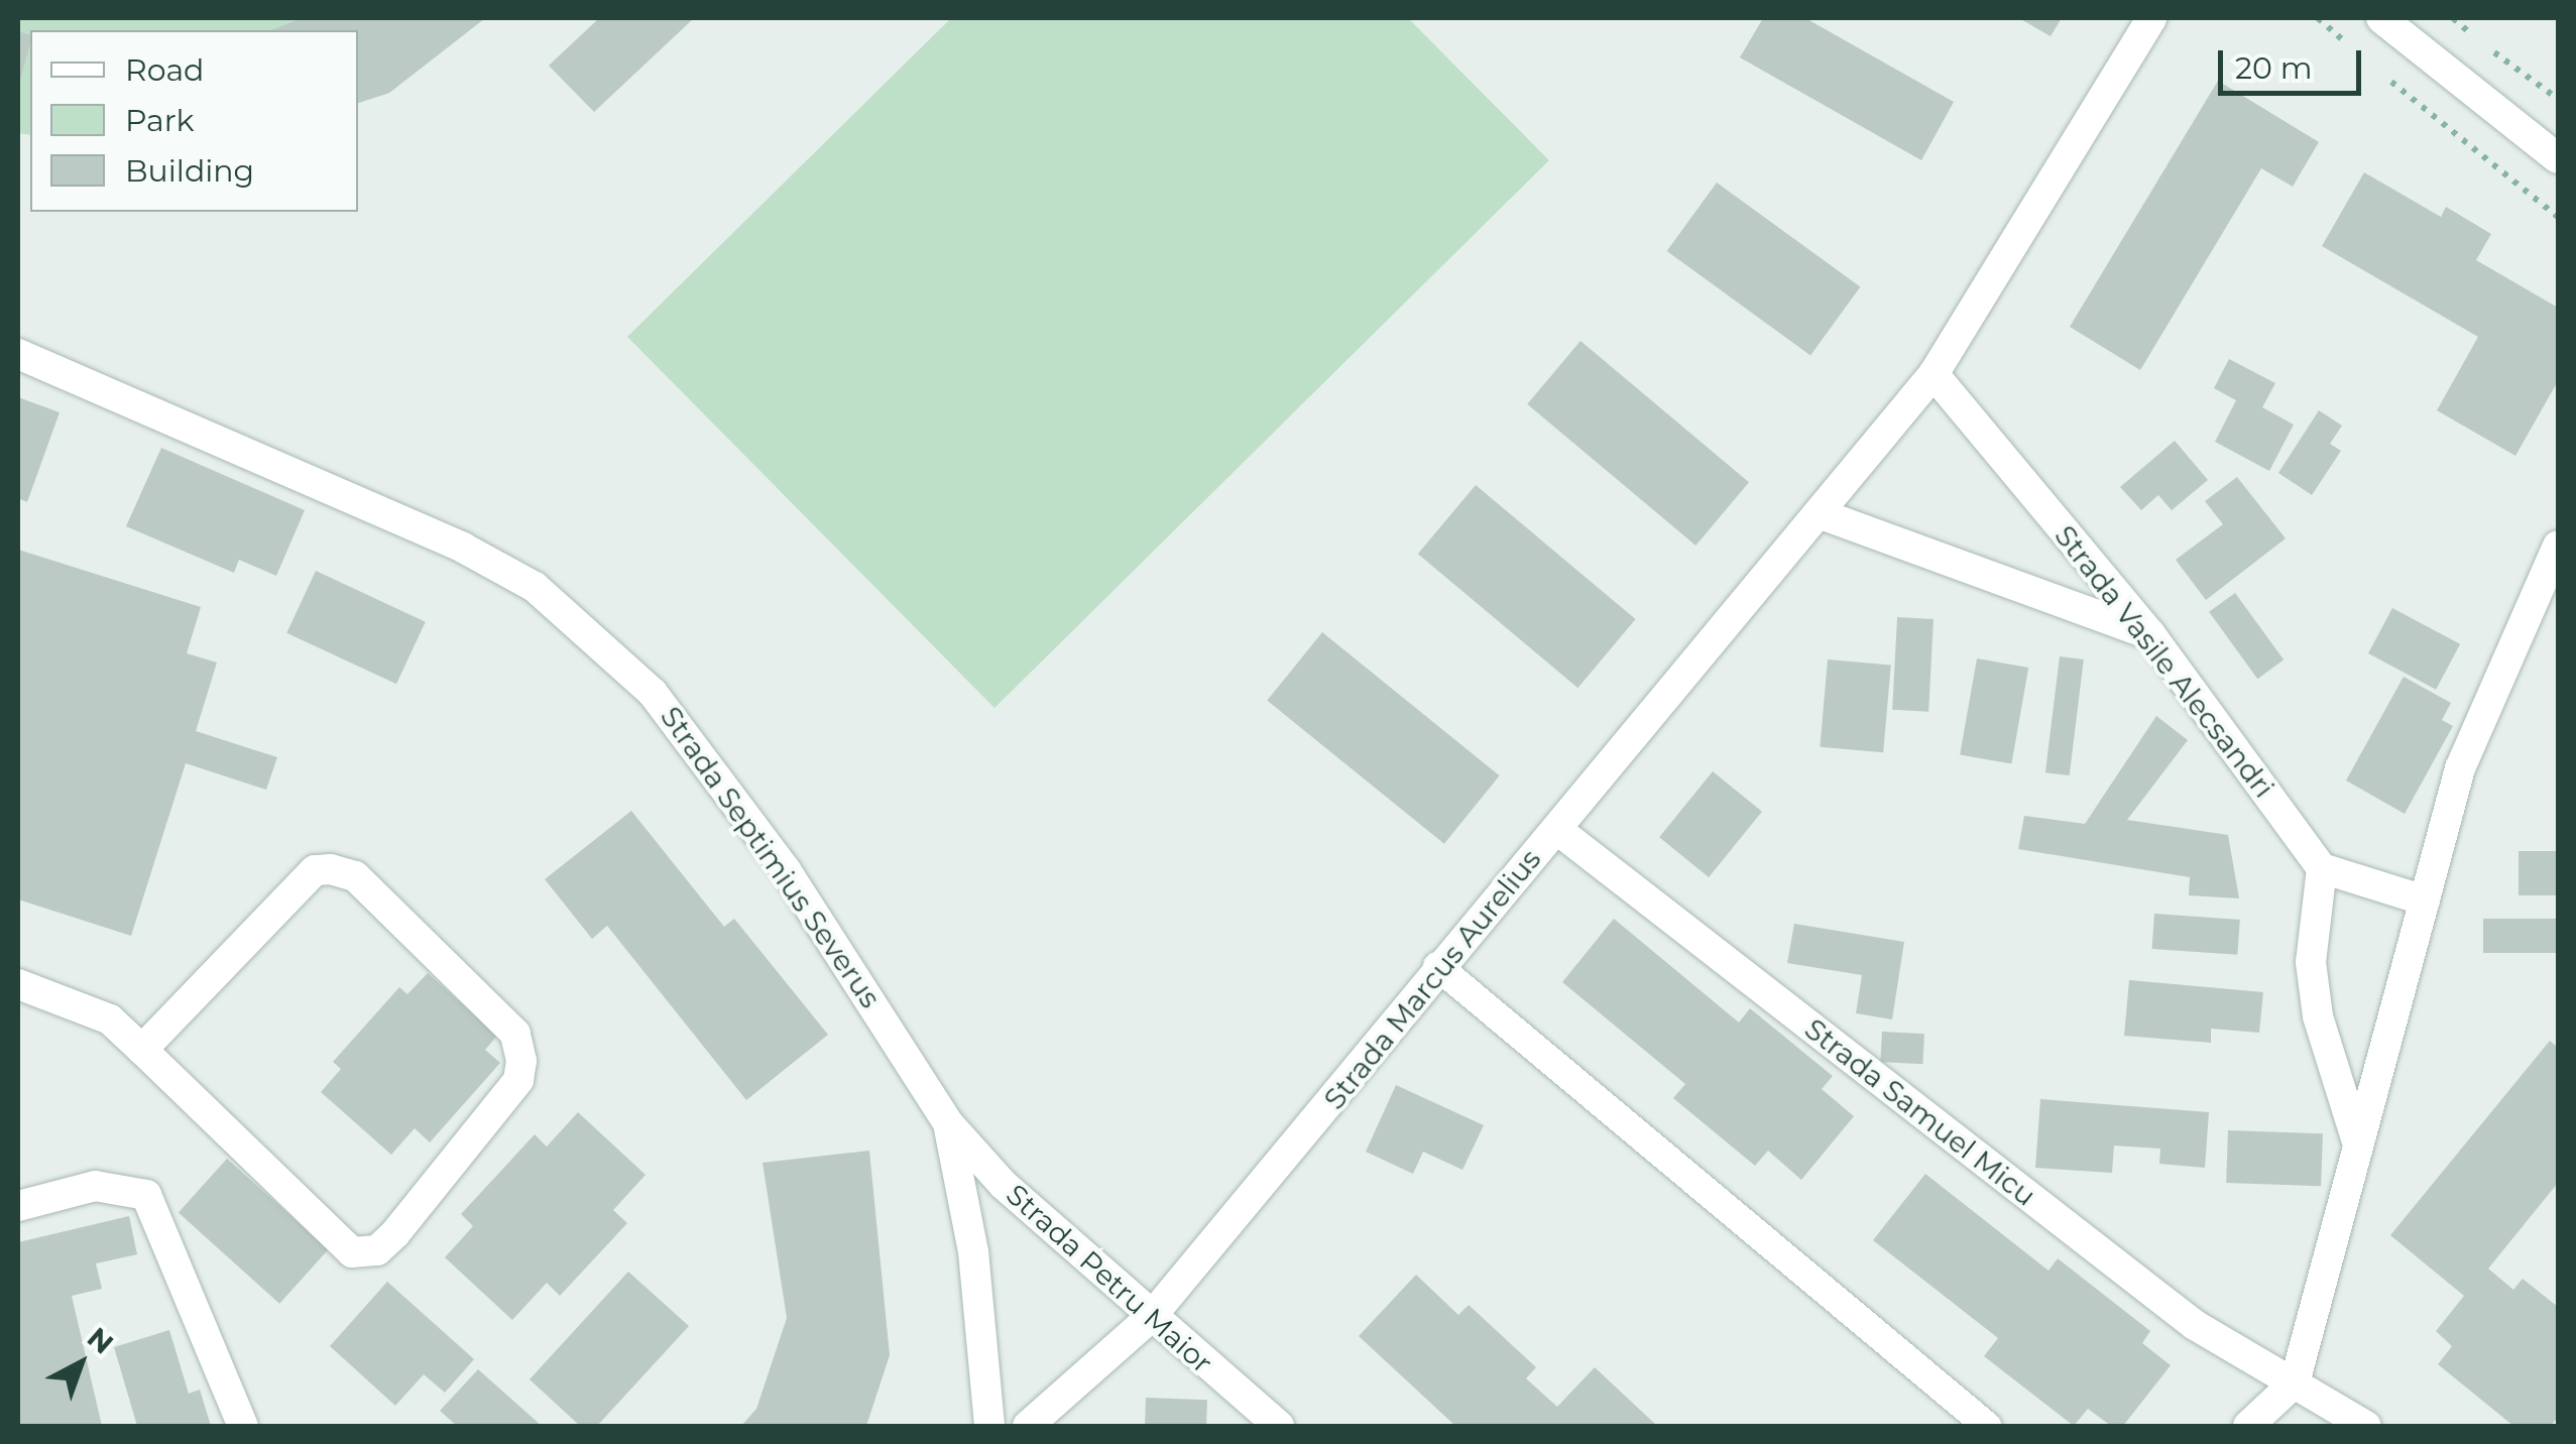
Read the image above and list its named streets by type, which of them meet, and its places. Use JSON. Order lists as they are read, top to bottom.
{
  "streets": {
    "street": [
      "Strada Vasile Alecsandri",
      "Strada Septimius Severus",
      "Strada Marcus Aurelius",
      "Strada Samuel Micu",
      "Strada Petru Maior"
    ]
  },
  "crossings": [
    ["Strada Septimius Severus", "Strada Petru Maior"],
    ["Strada Marcus Aurelius", "Strada Samuel Micu"],
    ["Strada Marcus Aurelius", "Strada Petru Maior"]
  ],
  "legend": ["Road", "Park", "Building"],
  "scale_bar": "20 m",
  "north": "top right"
}
